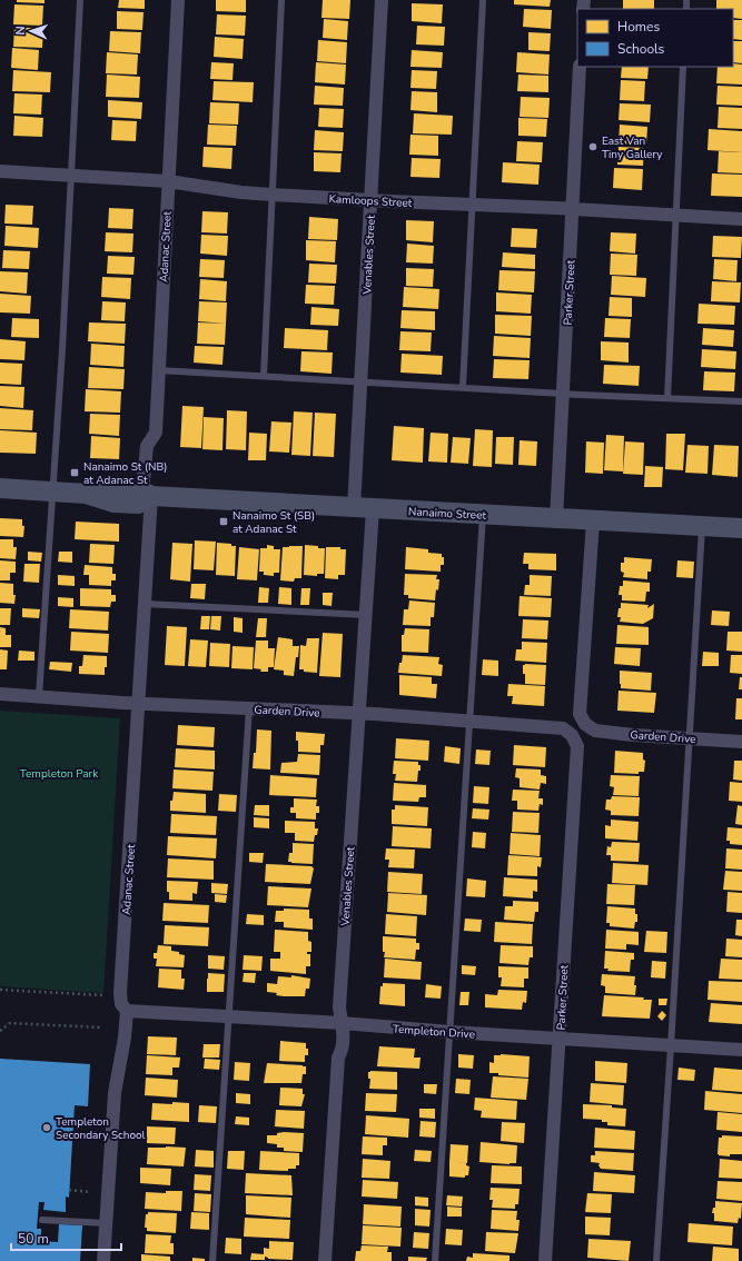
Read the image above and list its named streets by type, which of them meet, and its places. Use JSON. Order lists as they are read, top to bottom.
{
  "streets": {
    "main road": ["Nanaimo Street"],
    "street": [
      "Kamloops Street",
      "Adanac Street",
      "Venables Street",
      "Parker Street",
      "Garden Drive",
      "Templeton Drive"
    ]
  },
  "crossings": [
    ["Kamloops Street", "Adanac Street"],
    ["Kamloops Street", "Venables Street"],
    ["Kamloops Street", "Parker Street"],
    ["Adanac Street", "Nanaimo Street"],
    ["Adanac Street", "Garden Drive"],
    ["Adanac Street", "Templeton Drive"],
    ["Venables Street", "Nanaimo Street"],
    ["Venables Street", "Garden Drive"],
    ["Venables Street", "Templeton Drive"],
    ["Parker Street", "Nanaimo Street"],
    ["Parker Street", "Garden Drive"],
    ["Parker Street", "Templeton Drive"],
    ["Nanaimo Street", "Garden Drive"]
  ],
  "parks": ["Templeton Park"],
  "places": {
    "other": ["East Van Tiny Gallery", "Templeton Secondary School"],
    "transit": ["Nanaimo St (NB) at Adanac St", "Nanaimo St (SB) at Adanac St"]
  },
  "legend": ["Homes", "Schools"],
  "scale_bar": "50 m",
  "north": "left"
}
